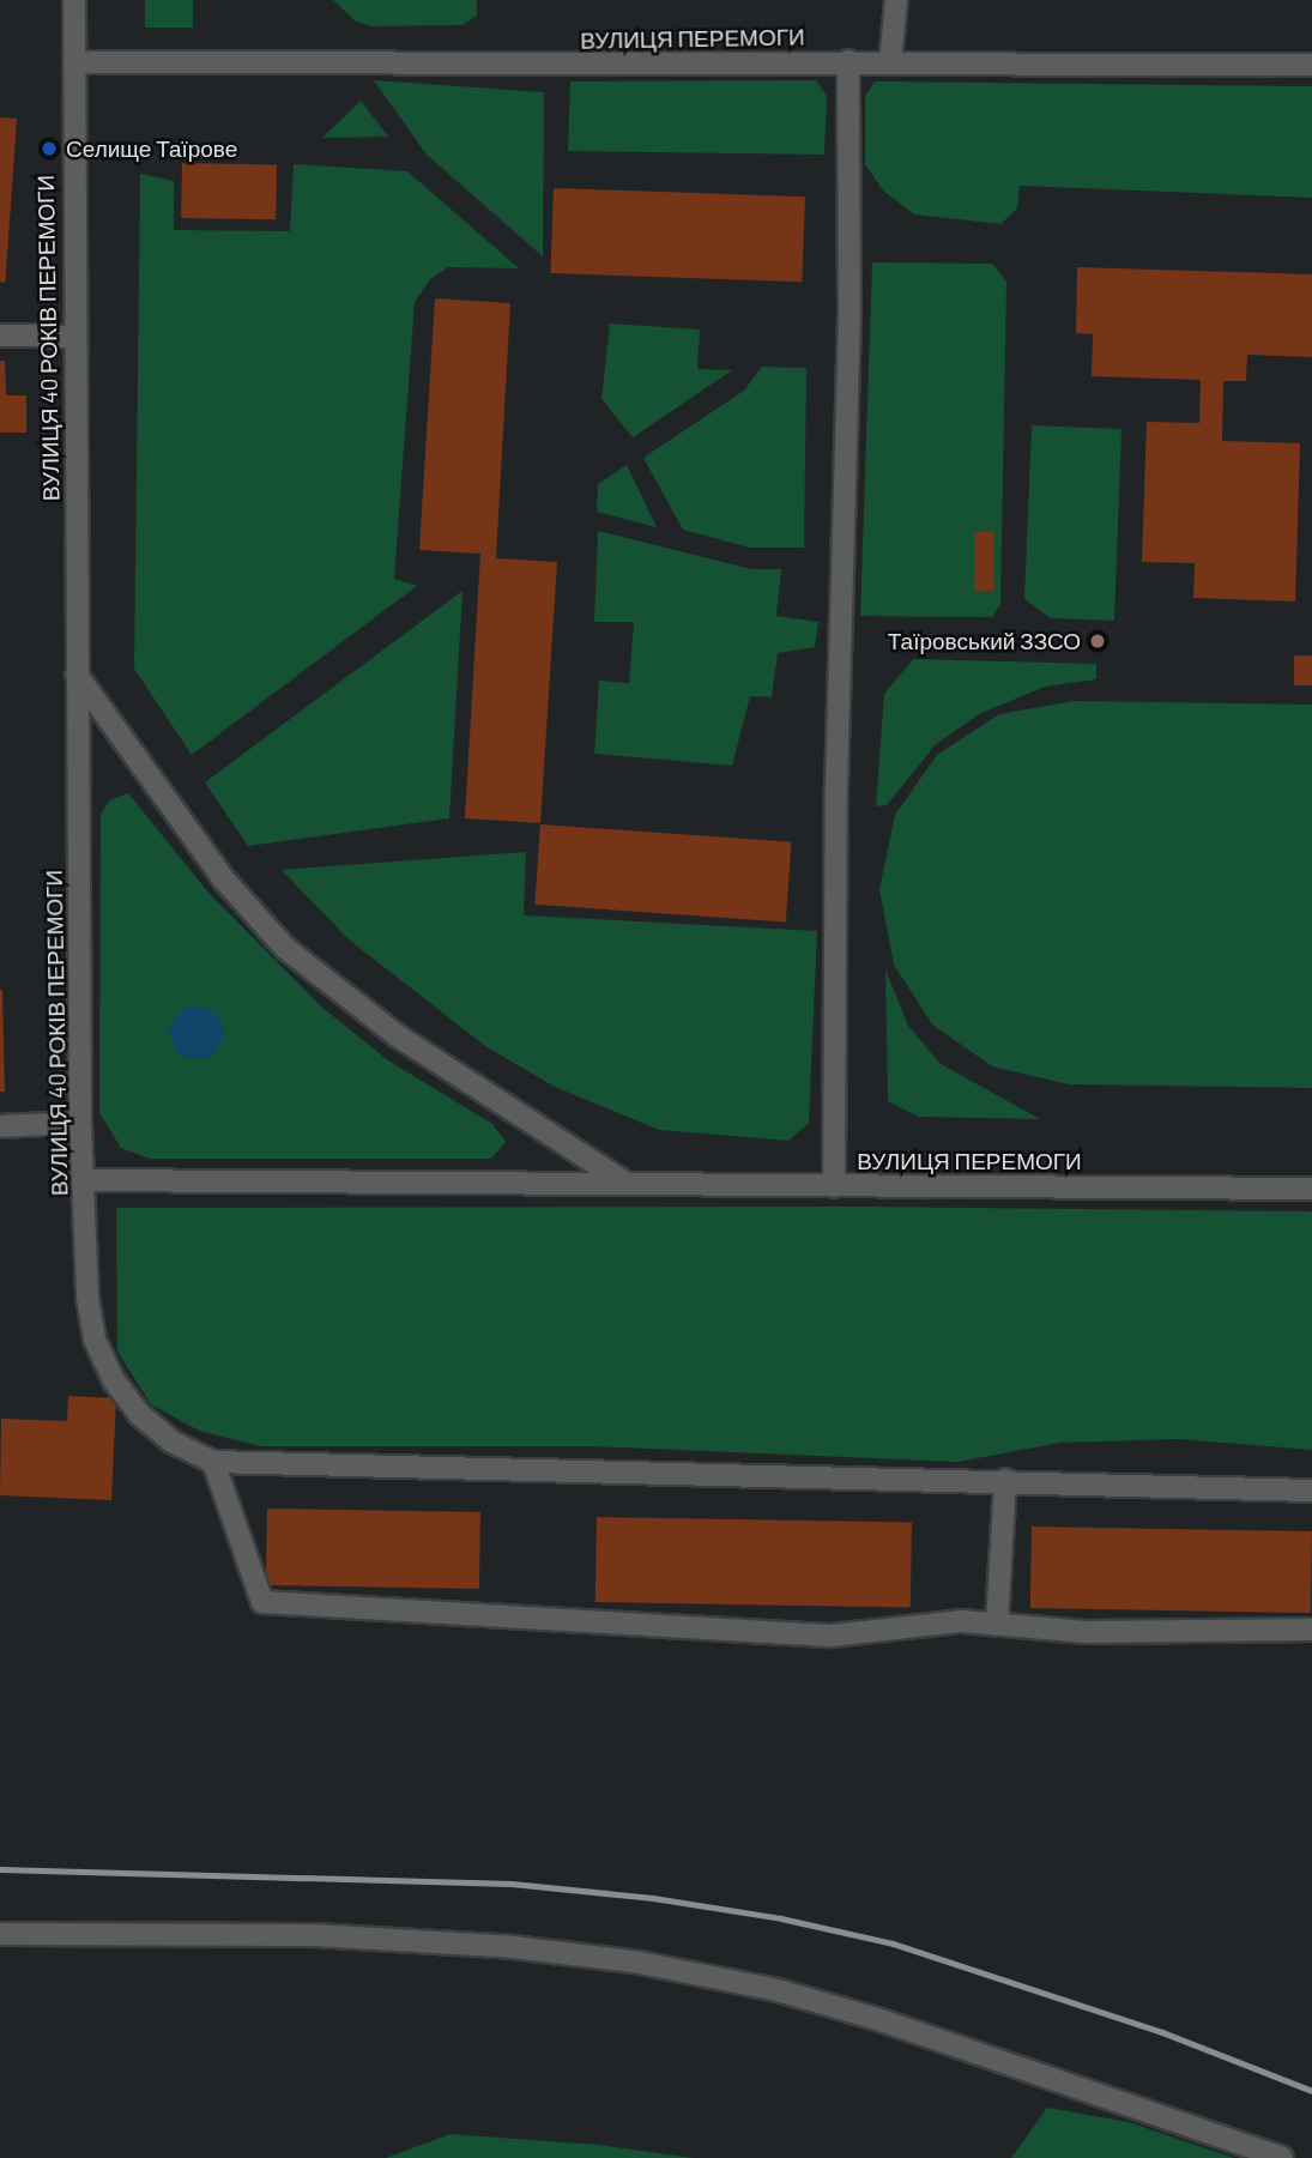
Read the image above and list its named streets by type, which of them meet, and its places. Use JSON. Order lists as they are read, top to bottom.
{
  "streets": {
    "street": ["ВУЛИЦЯ ПЕРЕМОГИ", "ВУЛИЦЯ 40 РОКІВ ПЕРЕМОГИ"]
  },
  "crossings": [
    ["ВУЛИЦЯ ПЕРЕМОГИ", "ВУЛИЦЯ 40 РОКІВ ПЕРЕМОГИ"]
  ],
  "places": ["Селище Таїрове", "Таїровський ЗЗСО"]
}
